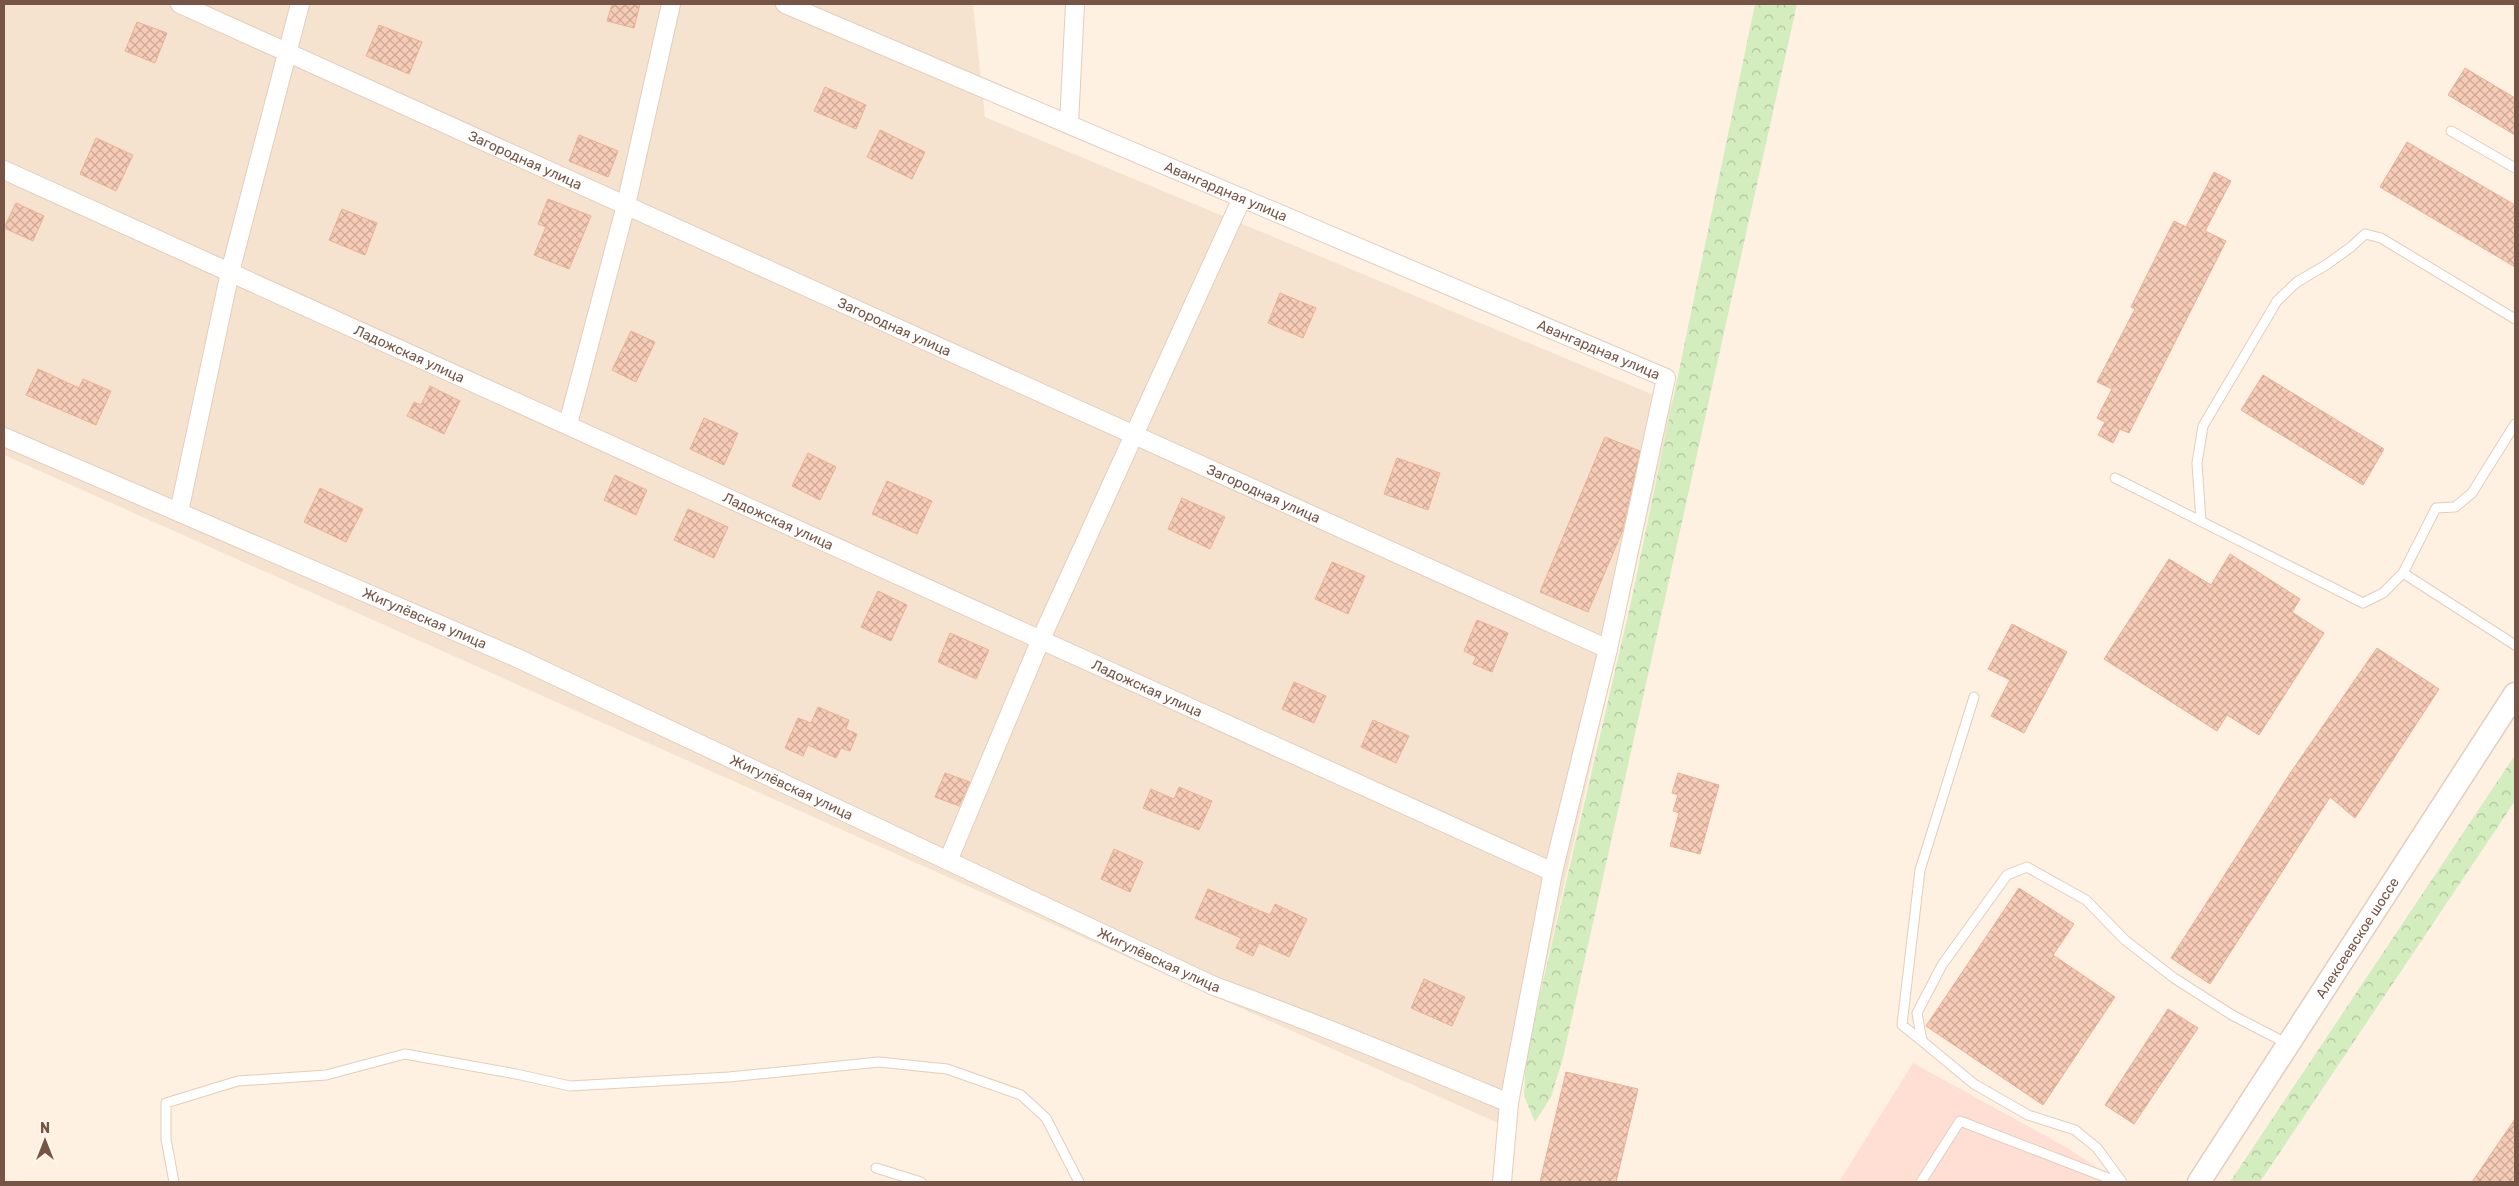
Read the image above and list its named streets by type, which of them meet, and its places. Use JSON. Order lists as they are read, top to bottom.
{
  "streets": {
    "street": [
      "Загородная улица",
      "Авангардная улица",
      "Ладожская улица",
      "Жигулёвская улица",
      "Алексеевское шоссе"
    ]
  },
  "crossings": [
    ["Загородная улица", "Авангардная улица"]
  ],
  "north": "top"
}
